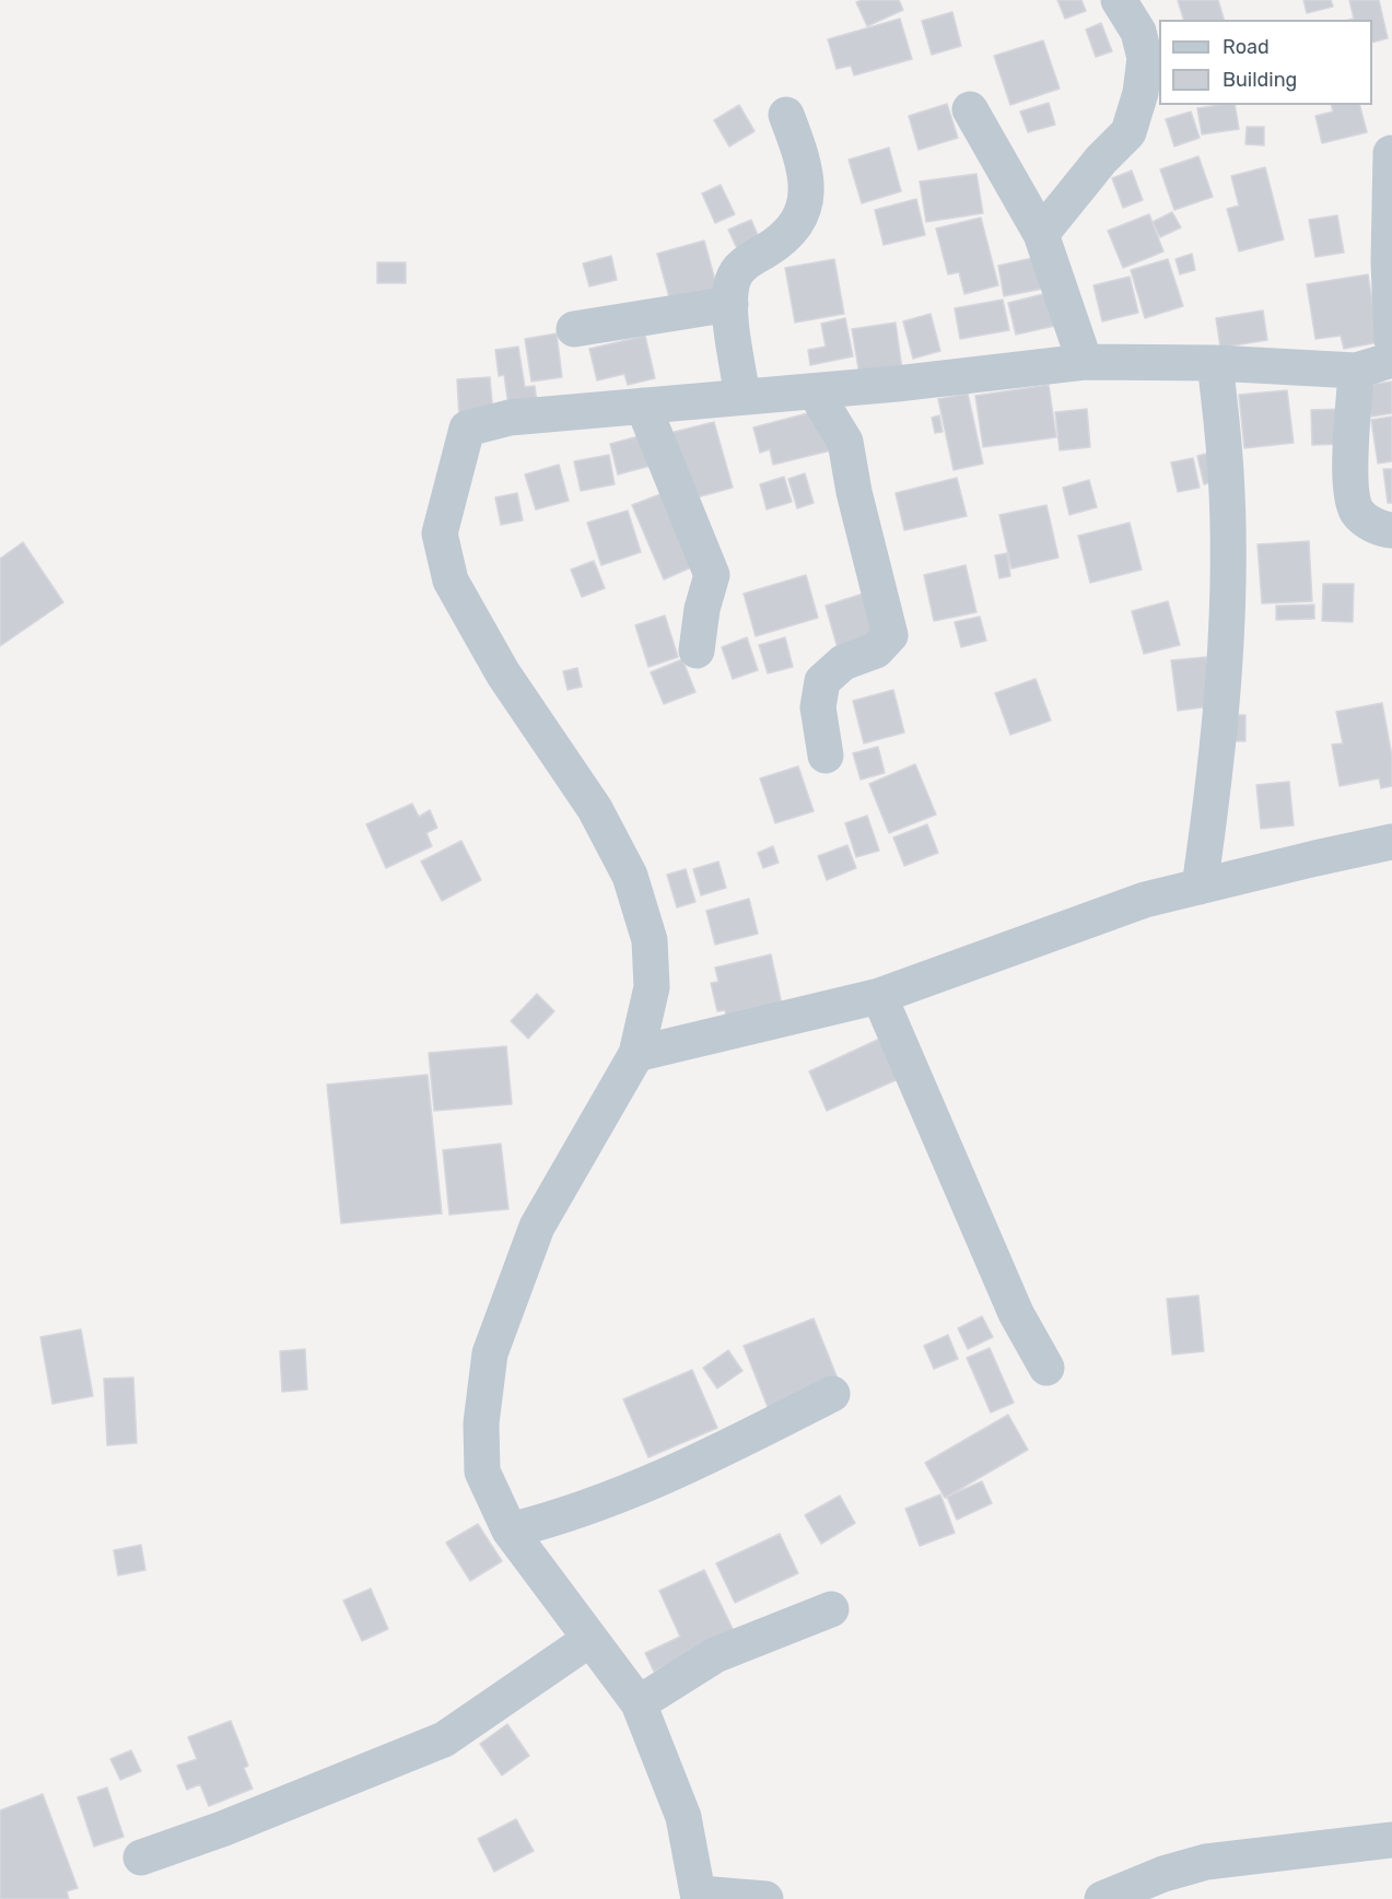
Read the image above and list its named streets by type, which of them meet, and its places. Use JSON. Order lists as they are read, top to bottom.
{
  "legend": ["Road", "Building"]
}
